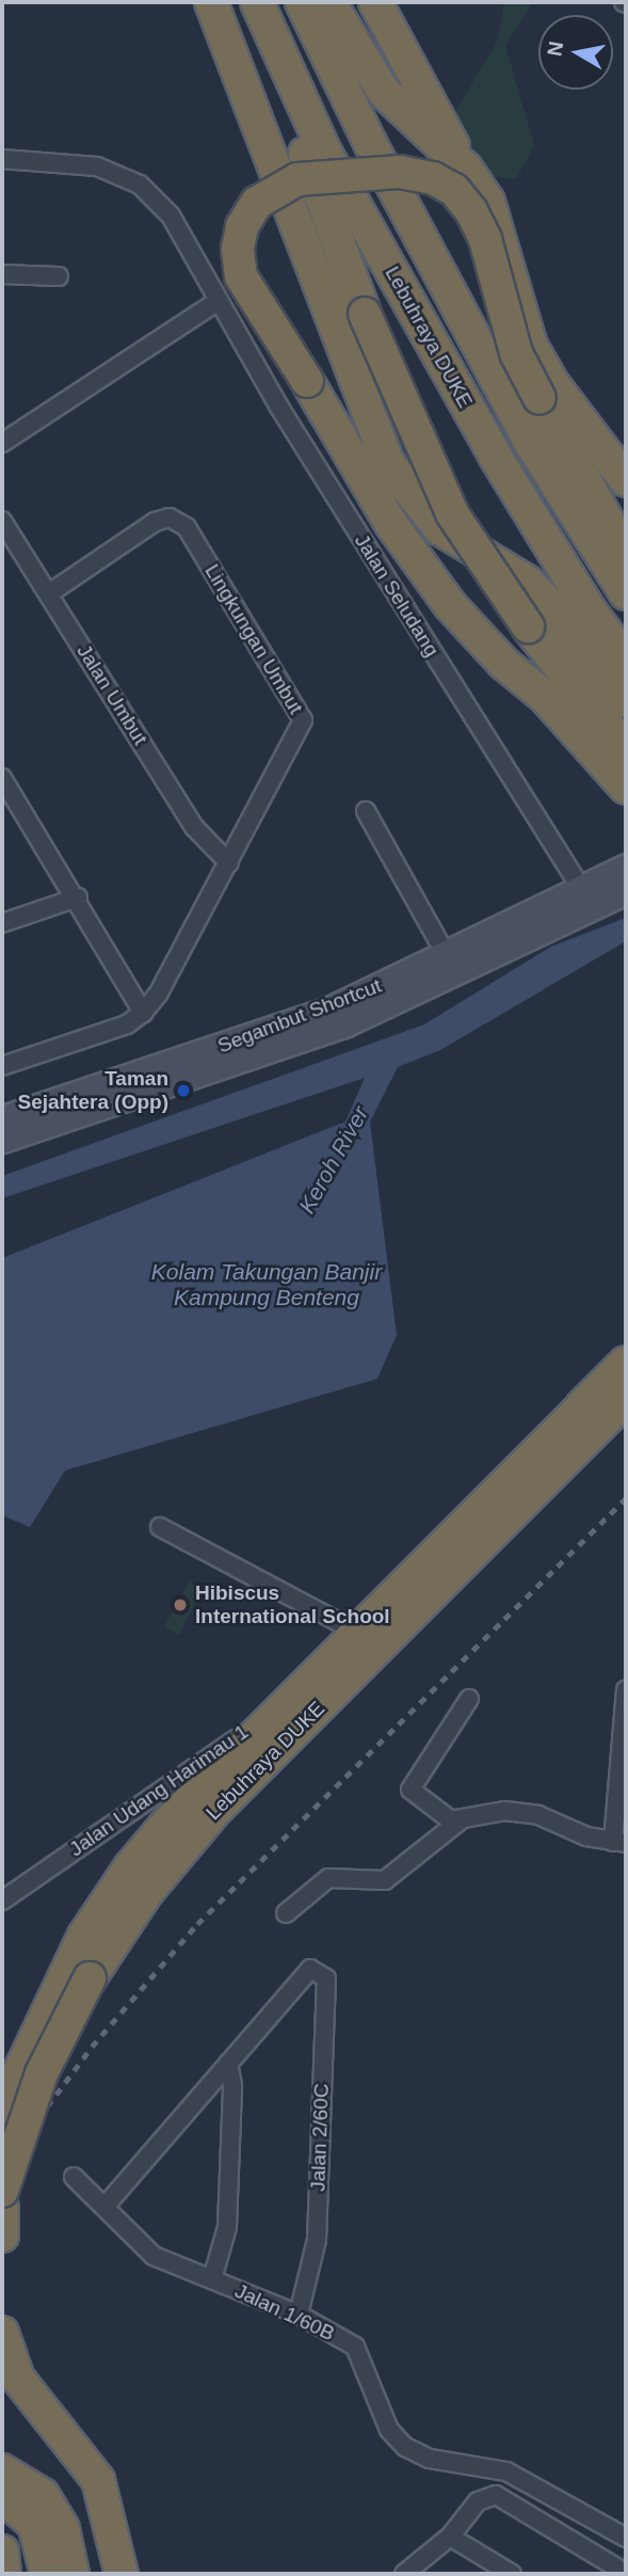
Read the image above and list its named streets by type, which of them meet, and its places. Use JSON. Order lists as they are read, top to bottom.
{
  "streets": {
    "highway": ["Lebuhraya DUKE"],
    "main road": ["Segambut Shortcut"],
    "street": [
      "Jalan Seludang",
      "Lingkungan Umbut",
      "Jalan Umbut",
      "Jalan Udang Harimau 1",
      "Jalan 2/60C",
      "Jalan 1/60B"
    ]
  },
  "crossings": [
    ["Jalan Seludang", "Segambut Shortcut"],
    ["Lingkungan Umbut", "Jalan Umbut"],
    ["Jalan 2/60C", "Jalan 1/60B"]
  ],
  "water": ["Keroh River", "Kolam Takungan Banjir Kampung Benteng"],
  "places": ["Taman Sejahtera (Opp)", "Hibiscus International School"],
  "north": "left"
}
